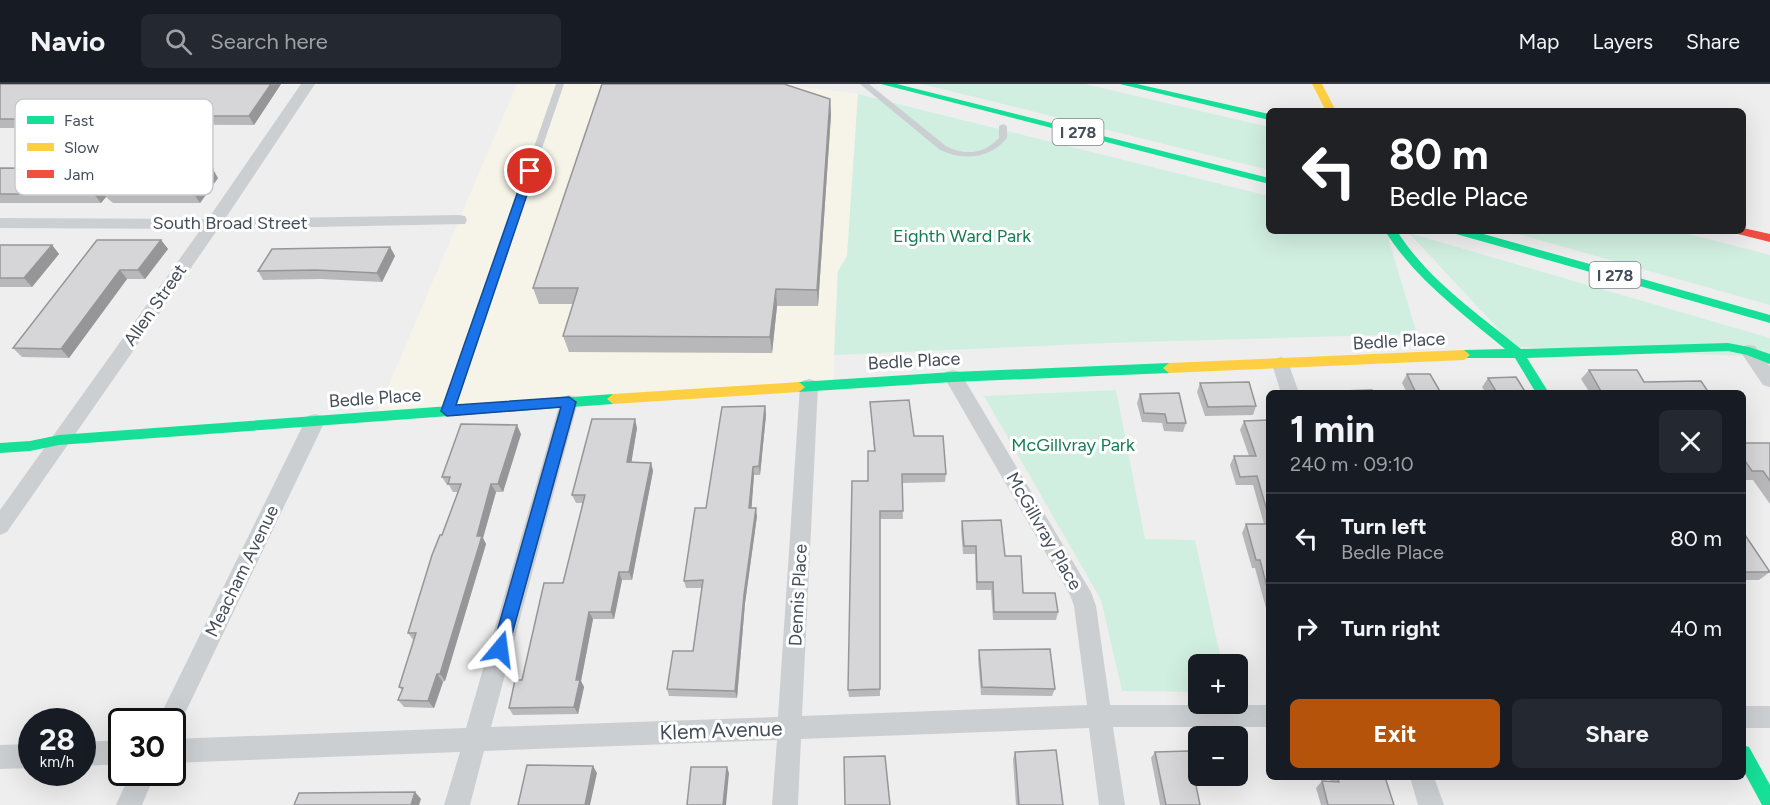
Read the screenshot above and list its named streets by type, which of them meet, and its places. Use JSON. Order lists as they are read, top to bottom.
{
  "streets": {
    "main road": ["I 278", "Bedle Place"],
    "street": [
      "South Broad Street",
      "Allen Street",
      "McGillvray Place",
      "Meacham Avenue",
      "Dennis Place",
      "Klem Avenue"
    ]
  },
  "crossings": [
    ["South Broad Street", "Allen Street"],
    ["Allen Street", "Bedle Place"],
    ["Bedle Place", "McGillvray Place"],
    ["Bedle Place", "Meacham Avenue"],
    ["Bedle Place", "Dennis Place"],
    ["McGillvray Place", "Klem Avenue"],
    ["Dennis Place", "Klem Avenue"]
  ],
  "parks": ["Eighth Ward Park", "McGillvray Park"],
  "legend": ["Fast", "Slow", "Jam"],
  "page": {
    "header": "Navio",
    "search": "Search here",
    "nav": ["Map", "Layers", "Share"],
    "turn": ["80 m", "Bedle Place"],
    "heading": ["1 min", "240 m · 09:10"],
    "list": [
      {
        "name": "Turn left",
        "note": "Bedle Place",
        "value": "80 m"
      },
      {
        "name": "Turn right",
        "value": "40 m"
      }
    ],
    "map_buttons": ["+", "−"],
    "buttons": ["Exit", "Share"],
    "speed": "28 km/h",
    "limit": "30"
  }
}
